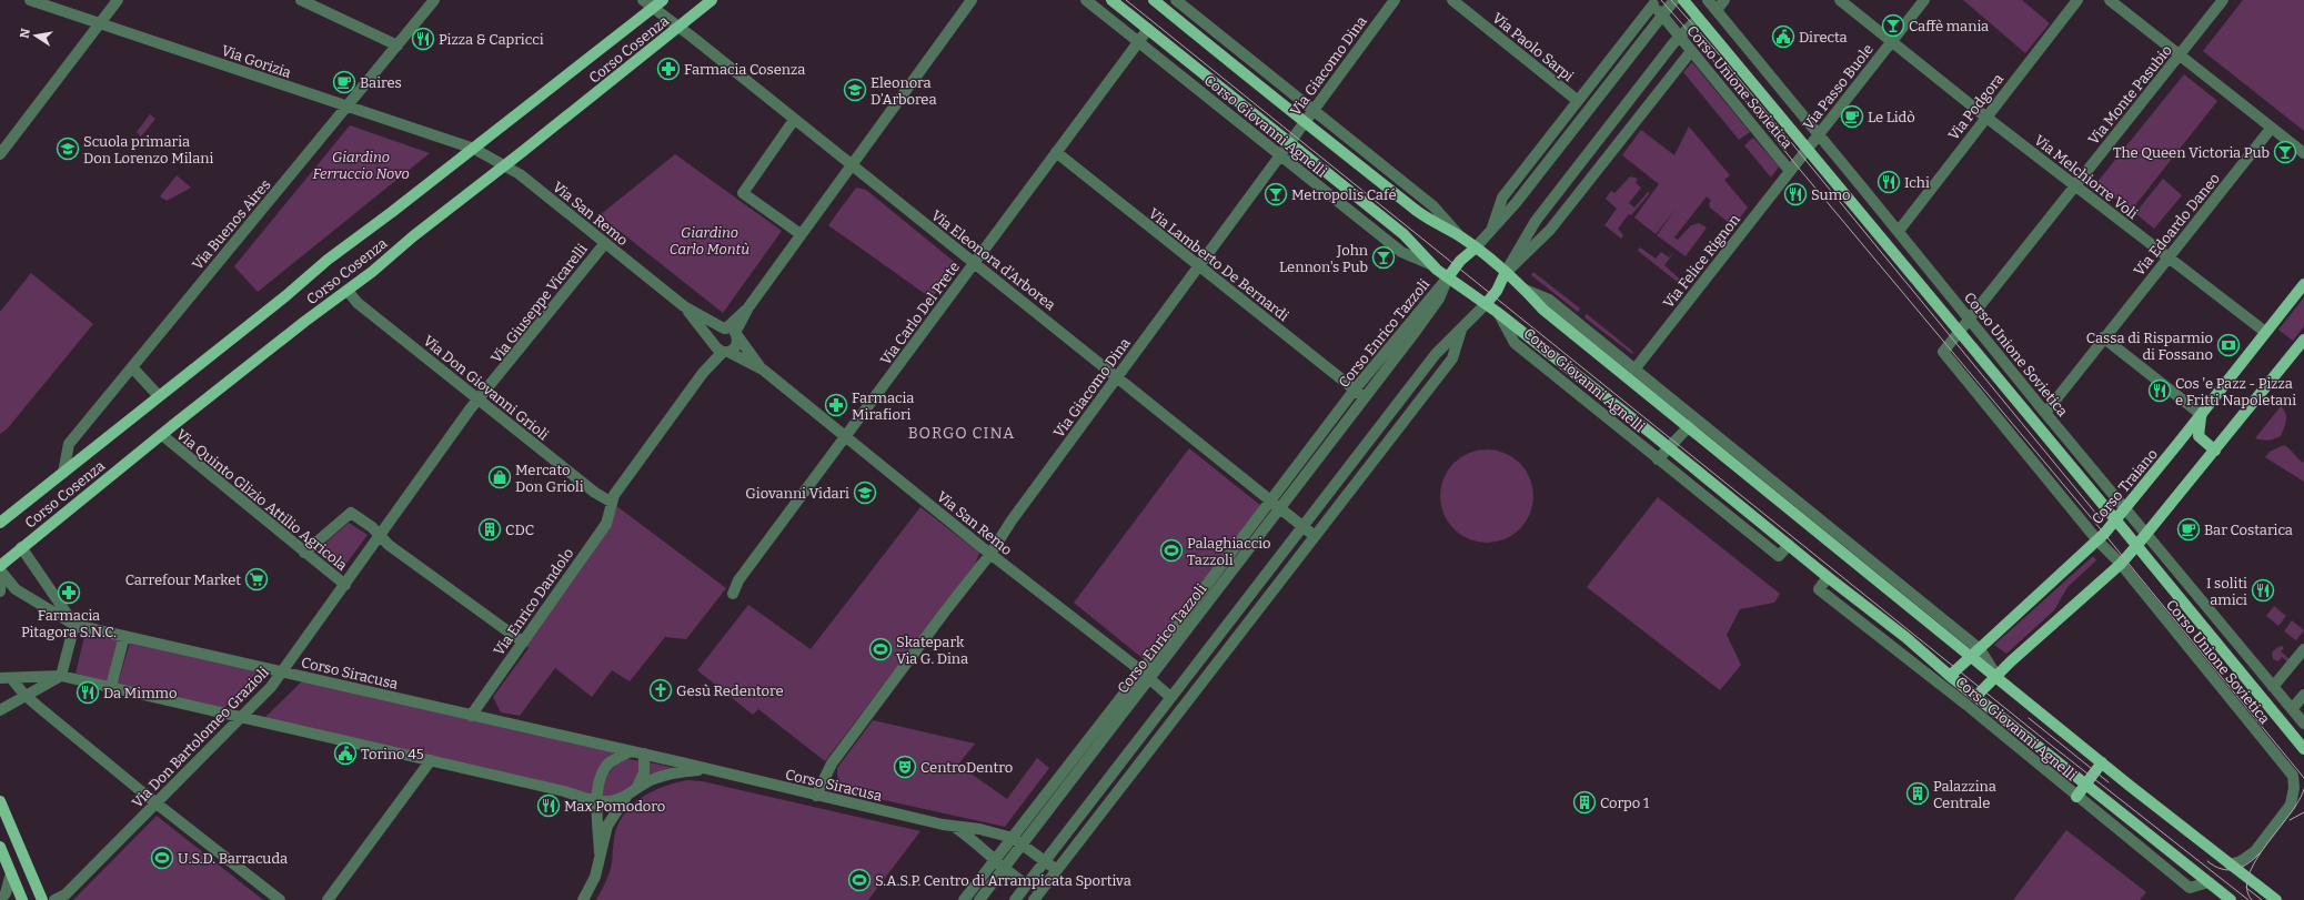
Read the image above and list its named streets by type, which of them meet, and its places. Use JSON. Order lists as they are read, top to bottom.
{
  "streets": {
    "main road": [
      "Corso Cosenza",
      "Corso Unione Sovietica",
      "Corso Giovanni Agnelli",
      "Corso Traiano"
    ],
    "street": [
      "Via Paolo Sarpi",
      "Via Gorizia",
      "Via Giacomo Dina",
      "Via Passo Buole",
      "Via Monte Pasubio",
      "Via Podgora",
      "Via Melchiorre Voli",
      "Via San Remo",
      "Via Buenos Aires",
      "Via Edoardo Daneo",
      "Via Eleonora d'Arborea",
      "Via Felice Rignon",
      "Via Lamberto De Bernardi",
      "Via Giuseppe Vicarelli",
      "Via Carlo Del Prete",
      "Corso Enrico Tazzoli",
      "Via Don Giovanni Grioli",
      "Via Quinto Glizio Attilio Agricola",
      "Via Enrico Dandolo",
      "Corso Siracusa",
      "Via Don Bartolomeo Grazioli"
    ]
  },
  "crossings": [
    ["Corso Cosenza", "Via Gorizia"],
    ["Corso Cosenza", "Via San Remo"],
    ["Corso Cosenza", "Via Buenos Aires"],
    ["Corso Cosenza", "Via Eleonora d'Arborea"],
    ["Corso Cosenza", "Via Don Giovanni Grioli"],
    ["Corso Cosenza", "Via Quinto Glizio Attilio Agricola"],
    ["Corso Cosenza", "Corso Siracusa"],
    ["Via Gorizia", "Via San Remo"],
    ["Via Gorizia", "Via Buenos Aires"],
    ["Via Giacomo Dina", "Corso Giovanni Agnelli"],
    ["Via Giacomo Dina", "Via San Remo"],
    ["Via Giacomo Dina", "Via Eleonora d'Arborea"],
    ["Via Giacomo Dina", "Via Lamberto De Bernardi"],
    ["Via Giacomo Dina", "Corso Siracusa"],
    ["Corso Unione Sovietica", "Via Passo Buole"],
    ["Corso Unione Sovietica", "Via Monte Pasubio"],
    ["Corso Unione Sovietica", "Via Podgora"],
    ["Corso Unione Sovietica", "Corso Giovanni Agnelli"],
    ["Corso Unione Sovietica", "Via Edoardo Daneo"],
    ["Corso Unione Sovietica", "Via Felice Rignon"],
    ["Corso Unione Sovietica", "Corso Traiano"],
    ["Via Passo Buole", "Via Melchiorre Voli"],
    ["Via Monte Pasubio", "Via Melchiorre Voli"],
    ["Via Podgora", "Via Melchiorre Voli"],
    ["Corso Giovanni Agnelli", "Via Felice Rignon"],
    ["Corso Giovanni Agnelli", "Via Carlo Del Prete"],
    ["Corso Giovanni Agnelli", "Corso Enrico Tazzoli"],
    ["Corso Giovanni Agnelli", "Corso Traiano"],
    ["Via Melchiorre Voli", "Via Edoardo Daneo"],
    ["Via Melchiorre Voli", "Corso Traiano"],
    ["Via San Remo", "Via Giuseppe Vicarelli"],
    ["Via San Remo", "Via Carlo Del Prete"],
    ["Via San Remo", "Corso Enrico Tazzoli"],
    ["Via Eleonora d'Arborea", "Via Carlo Del Prete"],
    ["Via Eleonora d'Arborea", "Corso Enrico Tazzoli"],
    ["Via Lamberto De Bernardi", "Via Carlo Del Prete"],
    ["Via Lamberto De Bernardi", "Corso Enrico Tazzoli"],
    ["Via Giuseppe Vicarelli", "Via Don Giovanni Grioli"],
    ["Via Giuseppe Vicarelli", "Via Don Bartolomeo Grazioli"],
    ["Corso Enrico Tazzoli", "Corso Siracusa"],
    ["Via Don Giovanni Grioli", "Via Enrico Dandolo"],
    ["Via Don Giovanni Grioli", "Via Don Bartolomeo Grazioli"],
    ["Via Quinto Glizio Attilio Agricola", "Via Don Bartolomeo Grazioli"],
    ["Via Enrico Dandolo", "Corso Siracusa"],
    ["Corso Siracusa", "Via Don Bartolomeo Grazioli"]
  ],
  "districts": ["BORGO CINA"],
  "parks": ["Giardino Ferruccio Novo", "Giardino Carlo Montù"],
  "places": {
    "bar": [
      "Caffè mania",
      "The Queen Victoria Pub",
      "Metropolis Café",
      "John Lennon's Pub"
    ],
    "public building": ["Directa", "Torino 45"],
    "restaurant": [
      "Pizza & Capricci",
      "Ichi",
      "Sumo",
      "Cos 'e Pazz - Pizza e Fritti Napoletani",
      "I soliti amici",
      "Da Mimmo",
      "Max Pomodoro"
    ],
    "pharmacy": ["Farmacia Cosenza", "Farmacia Mirafiori", "Farmacia Pitagora S.N.C."],
    "cafe": ["Baires", "Le Lidò", "Bar Costarica"],
    "school or university": ["Eleonora D’Arborea", "Scuola primaria Don Lorenzo Milani", "Giovanni Vidari"],
    "bank": ["Cassa di Risparmio di Fossano"],
    "shop": ["Mercato Don Grioli"],
    "building": ["CDC", "Palazzina Centrale", "Corpo 1"],
    "sports": [
      "Palaghiaccio Tazzoli",
      "Skatepark Via G. Dina",
      "U.S.D. Barracuda",
      "S.A.S.P. Centro di Arrampicata Sportiva"
    ],
    "supermarket": ["Carrefour Market"],
    "church": ["Gesù Redentore"],
    "theatre": ["CentroDentro"]
  },
  "north": "left"
}
